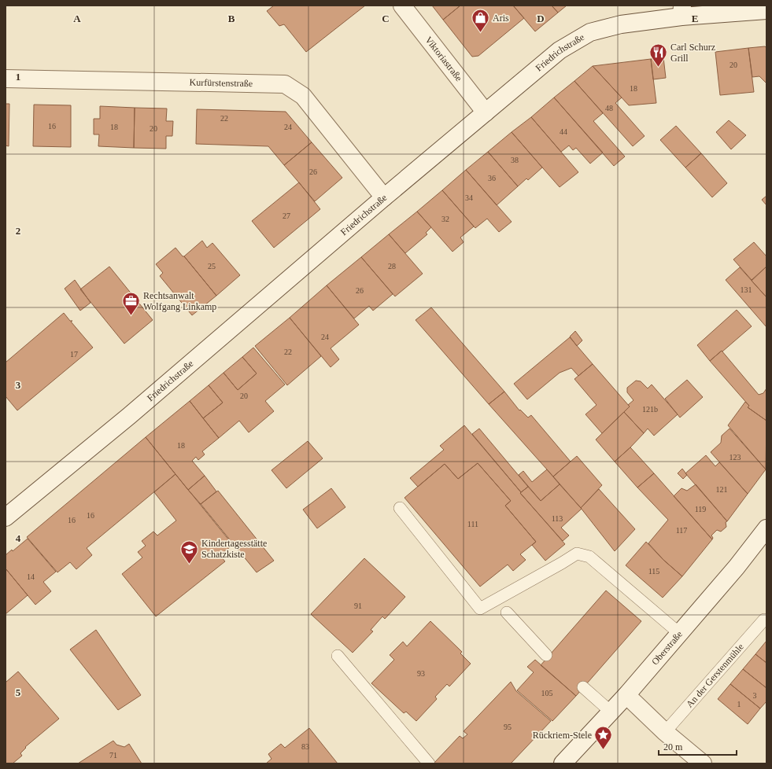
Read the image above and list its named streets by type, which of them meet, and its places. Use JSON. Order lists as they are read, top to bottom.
{
  "streets": {
    "main road": [
      "Friedrichstraße",
      "Viktoriastraße",
      "Kurfürstenstraße",
      "Oberstraße"
    ],
    "lane": ["An der Gerstenmühle"]
  },
  "crossings": [
    ["Friedrichstraße", "Viktoriastraße"],
    ["Friedrichstraße", "Kurfürstenstraße"]
  ],
  "places": {
    "shop": ["Aris"],
    "restaurant": ["Carl Schurz Grill"],
    "office": ["Rechtsanwalt Wolfgang Linkamp"],
    "school or university": ["Kindertagesstätte Schatzkiste"],
    "place": ["Rückriem-Stele"]
  },
  "house_numbers": [
    "20",
    "18",
    "48",
    "22",
    "16",
    "18",
    "24",
    "20",
    "44",
    "38",
    "26",
    "36",
    "34",
    "27",
    "32",
    "25",
    "28",
    "131",
    "26",
    "24",
    "22",
    "17",
    "20",
    "121b",
    "18",
    "123",
    "121",
    "119",
    "16",
    "113",
    "16",
    "111",
    "117",
    "115",
    "14",
    "91",
    "93",
    "105",
    "3",
    "1",
    "95",
    "83",
    "71"
  ],
  "scale_bar": "20 m",
  "grid": {
    "columns": [
      "A",
      "B",
      "C",
      "D",
      "E"
    ],
    "rows": [
      "1",
      "2",
      "3",
      "4",
      "5"
    ]
  }
}
